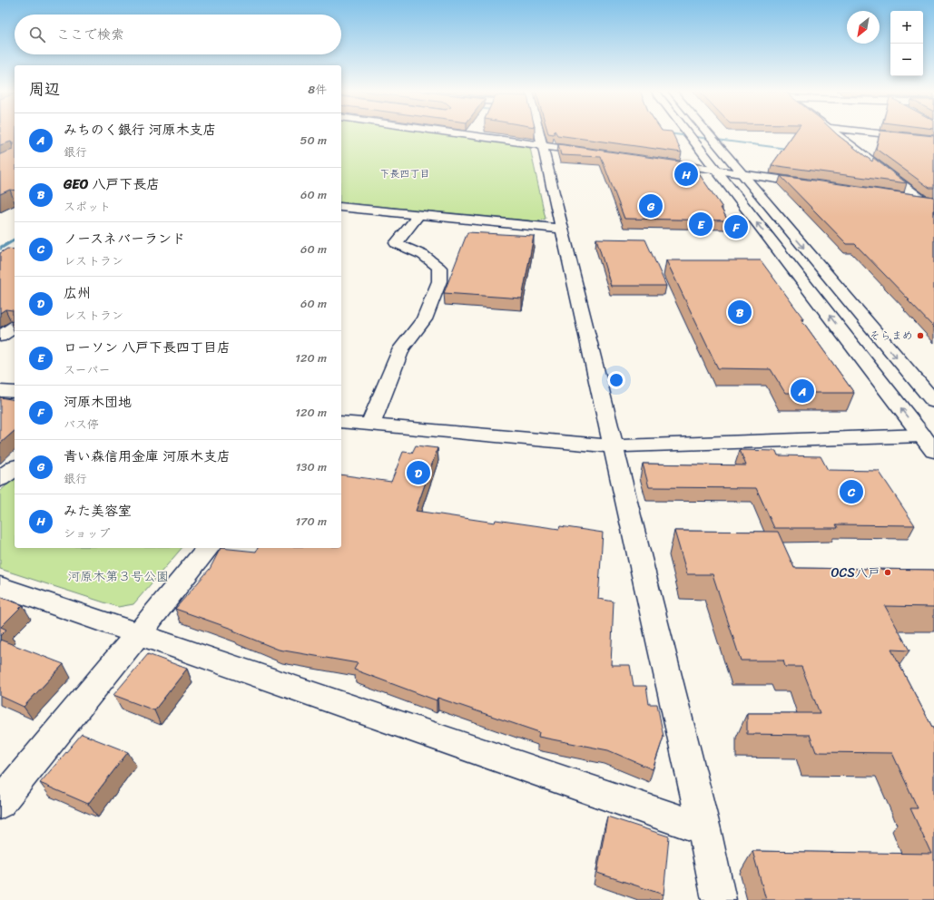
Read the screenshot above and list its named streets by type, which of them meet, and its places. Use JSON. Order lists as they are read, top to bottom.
{
  "districts": ["下長四丁目"],
  "parks": ["河原木第３号公園"],
  "places": ["そらまめ", "OCS八戸"],
  "north": "bottom left",
  "page": {
    "map_buttons": ["+", "−"],
    "search": "ここで検索",
    "heading": ["周辺", "8件"],
    "list": [
      {
        "mark": "A",
        "name": "みちのく銀行 河原木支店",
        "note": "銀行",
        "value": "50 m"
      },
      {
        "mark": "B",
        "name": "GEO 八戸下長店",
        "note": "スポット",
        "value": "60 m"
      },
      {
        "mark": "C",
        "name": "ノースネバーランド",
        "note": "レストラン",
        "value": "60 m"
      },
      {
        "mark": "D",
        "name": "広州",
        "note": "レストラン",
        "value": "60 m"
      },
      {
        "mark": "E",
        "name": "ローソン 八戸下長四丁目店",
        "note": "スーパー",
        "value": "120 m"
      },
      {
        "mark": "F",
        "name": "河原木団地",
        "note": "バス停",
        "value": "120 m"
      },
      {
        "mark": "G",
        "name": "青い森信用金庫 河原木支店",
        "note": "銀行",
        "value": "130 m"
      },
      {
        "mark": "H",
        "name": "みた美容室",
        "note": "ショップ",
        "value": "170 m"
      }
    ],
    "pins": [
      "H",
      "G",
      "E",
      "F",
      "B",
      "A",
      "D",
      "C"
    ]
  }
}
